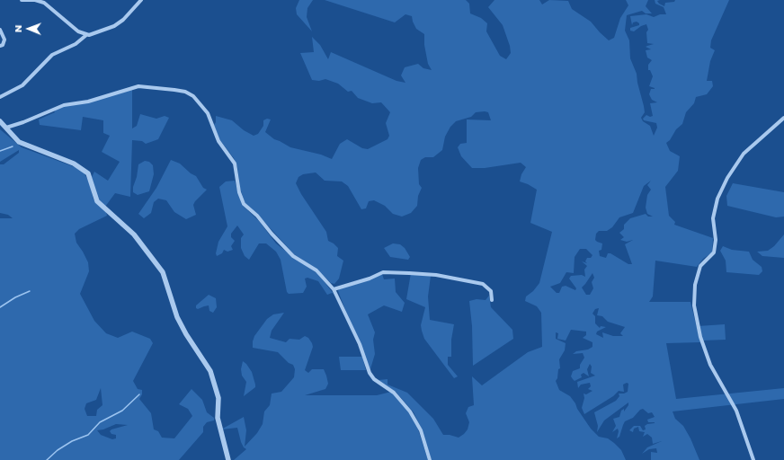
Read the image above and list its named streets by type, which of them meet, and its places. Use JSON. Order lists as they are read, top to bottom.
{
  "north": "left"
}
